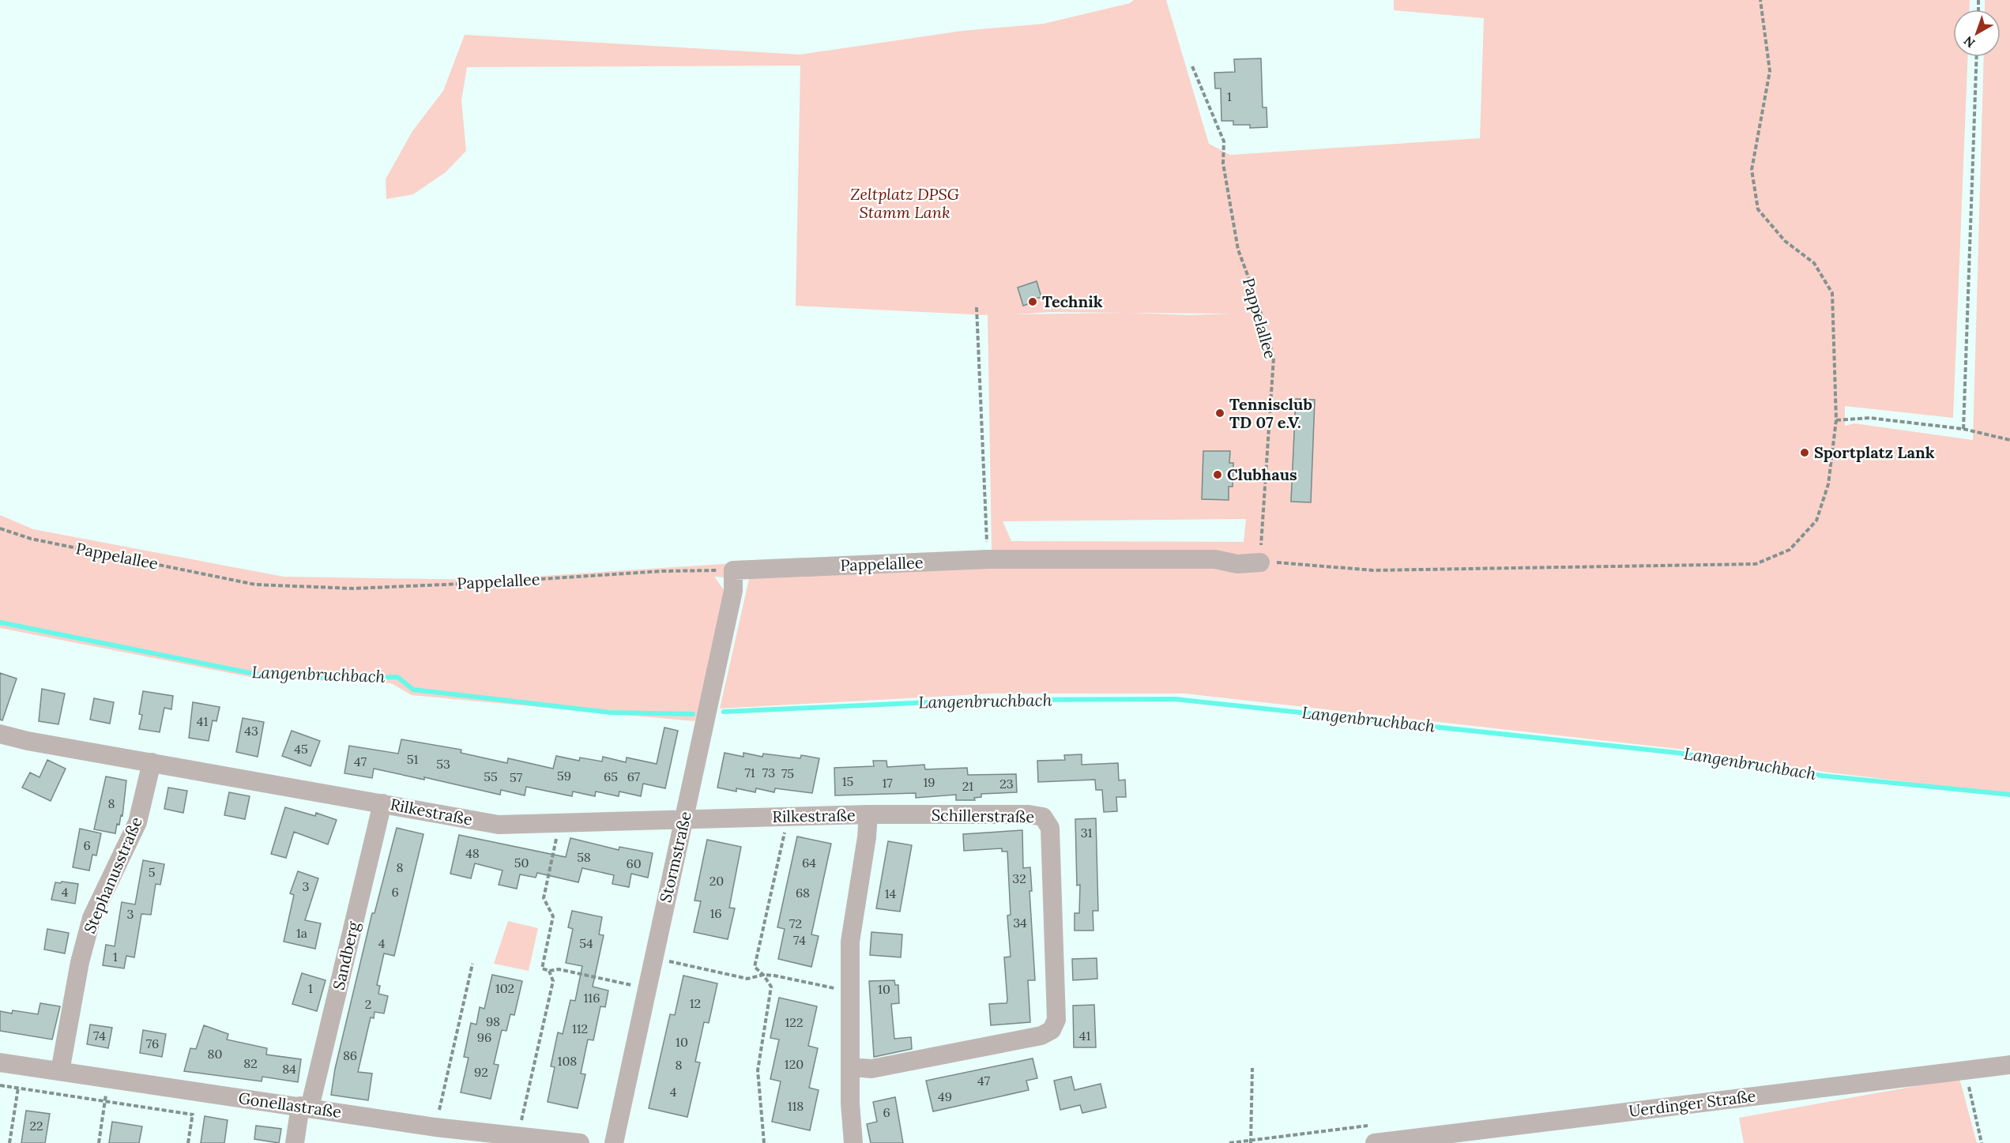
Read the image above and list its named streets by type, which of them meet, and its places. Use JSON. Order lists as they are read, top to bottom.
{
  "streets": {
    "street": [
      "Pappelallee",
      "Rilkestraße",
      "Schillerstraße",
      "Stormstraße",
      "Stephanusstraße",
      "Sandberg",
      "Uerdinger Straße",
      "Gonellastraße"
    ]
  },
  "crossings": [
    ["Pappelallee", "Stormstraße"],
    ["Rilkestraße", "Schillerstraße"],
    ["Rilkestraße", "Stormstraße"],
    ["Rilkestraße", "Stephanusstraße"],
    ["Rilkestraße", "Sandberg"],
    ["Stephanusstraße", "Gonellastraße"],
    ["Sandberg", "Gonellastraße"]
  ],
  "water": ["Langenbruchbach"],
  "parks": ["Zeltplatz DPSG Stamm Lank"],
  "places": [
    "Technik",
    "Tennisclub TD 07 e.V.",
    "Sportplatz Lank",
    "Clubhaus"
  ],
  "house_numbers": [
    "1",
    "41",
    "43",
    "45",
    "51",
    "47",
    "53",
    "71",
    "73",
    "75",
    "59",
    "55",
    "65",
    "67",
    "57",
    "15",
    "19",
    "17",
    "23",
    "21",
    "8",
    "31",
    "6",
    "48",
    "58",
    "50",
    "64",
    "60",
    "8",
    "5",
    "32",
    "20",
    "3",
    "4",
    "6",
    "68",
    "14",
    "16",
    "3",
    "34",
    "72",
    "1a",
    "74",
    "4",
    "54",
    "1",
    "1",
    "102",
    "10",
    "116",
    "12",
    "2",
    "98",
    "122",
    "112",
    "74",
    "41",
    "96",
    "10",
    "76",
    "80",
    "86",
    "108",
    "82",
    "120",
    "8",
    "84",
    "92",
    "47",
    "4",
    "49",
    "118",
    "6",
    "22"
  ],
  "north": "bottom left"
}
